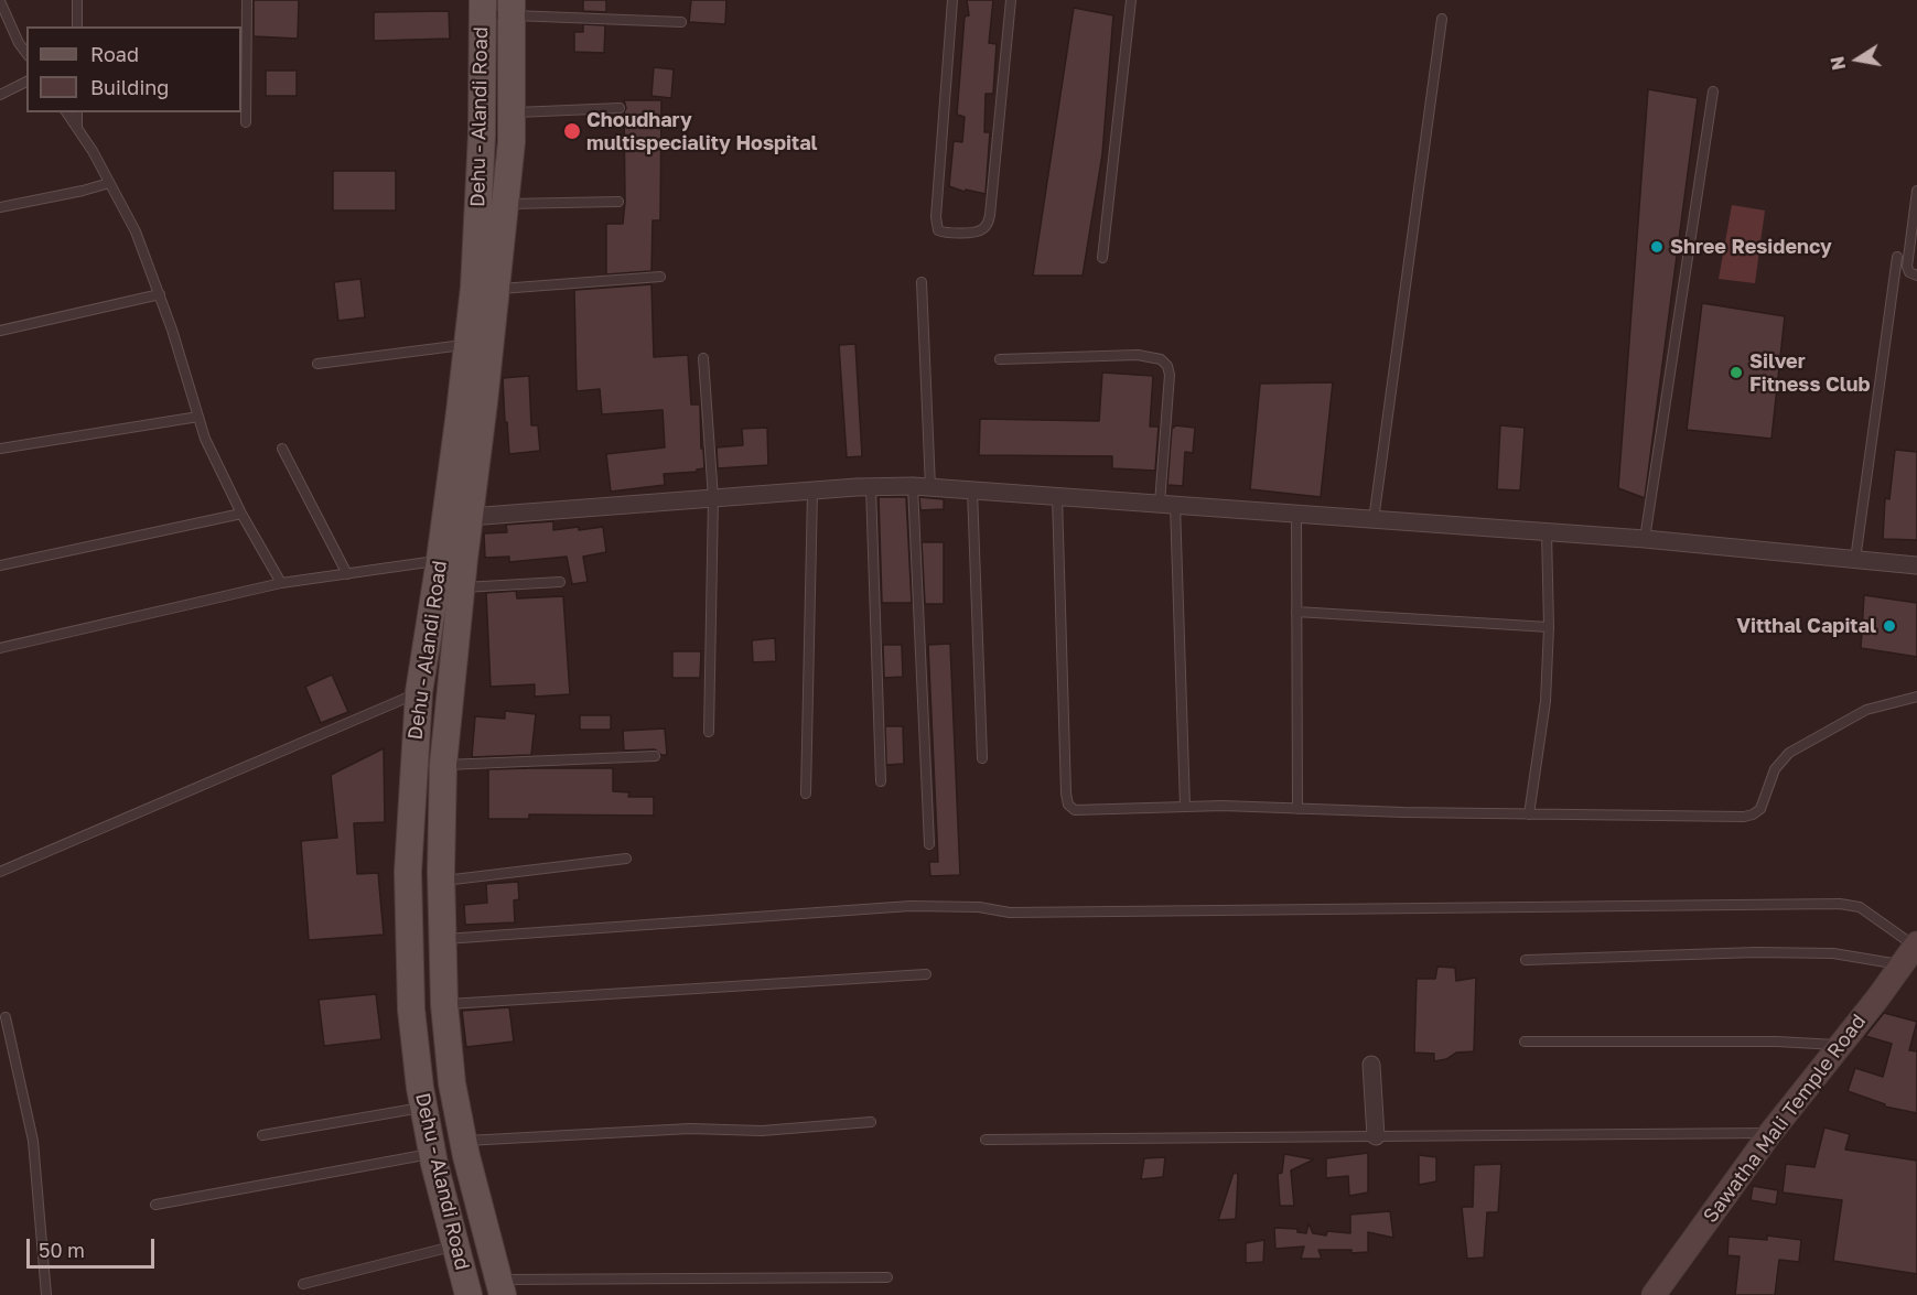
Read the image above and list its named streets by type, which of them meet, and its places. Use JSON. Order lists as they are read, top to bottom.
{
  "streets": {
    "main road": ["Dehu - Alandi Road"],
    "street": ["Sawatha Mali Temple Road"]
  },
  "places": [
    "Choudhary multispeciality Hospital",
    "Shree Residency",
    "Silver Fitness Club",
    "Vitthal Capital"
  ],
  "legend": ["Road", "Building"],
  "scale_bar": "50 m",
  "north": "left"
}
